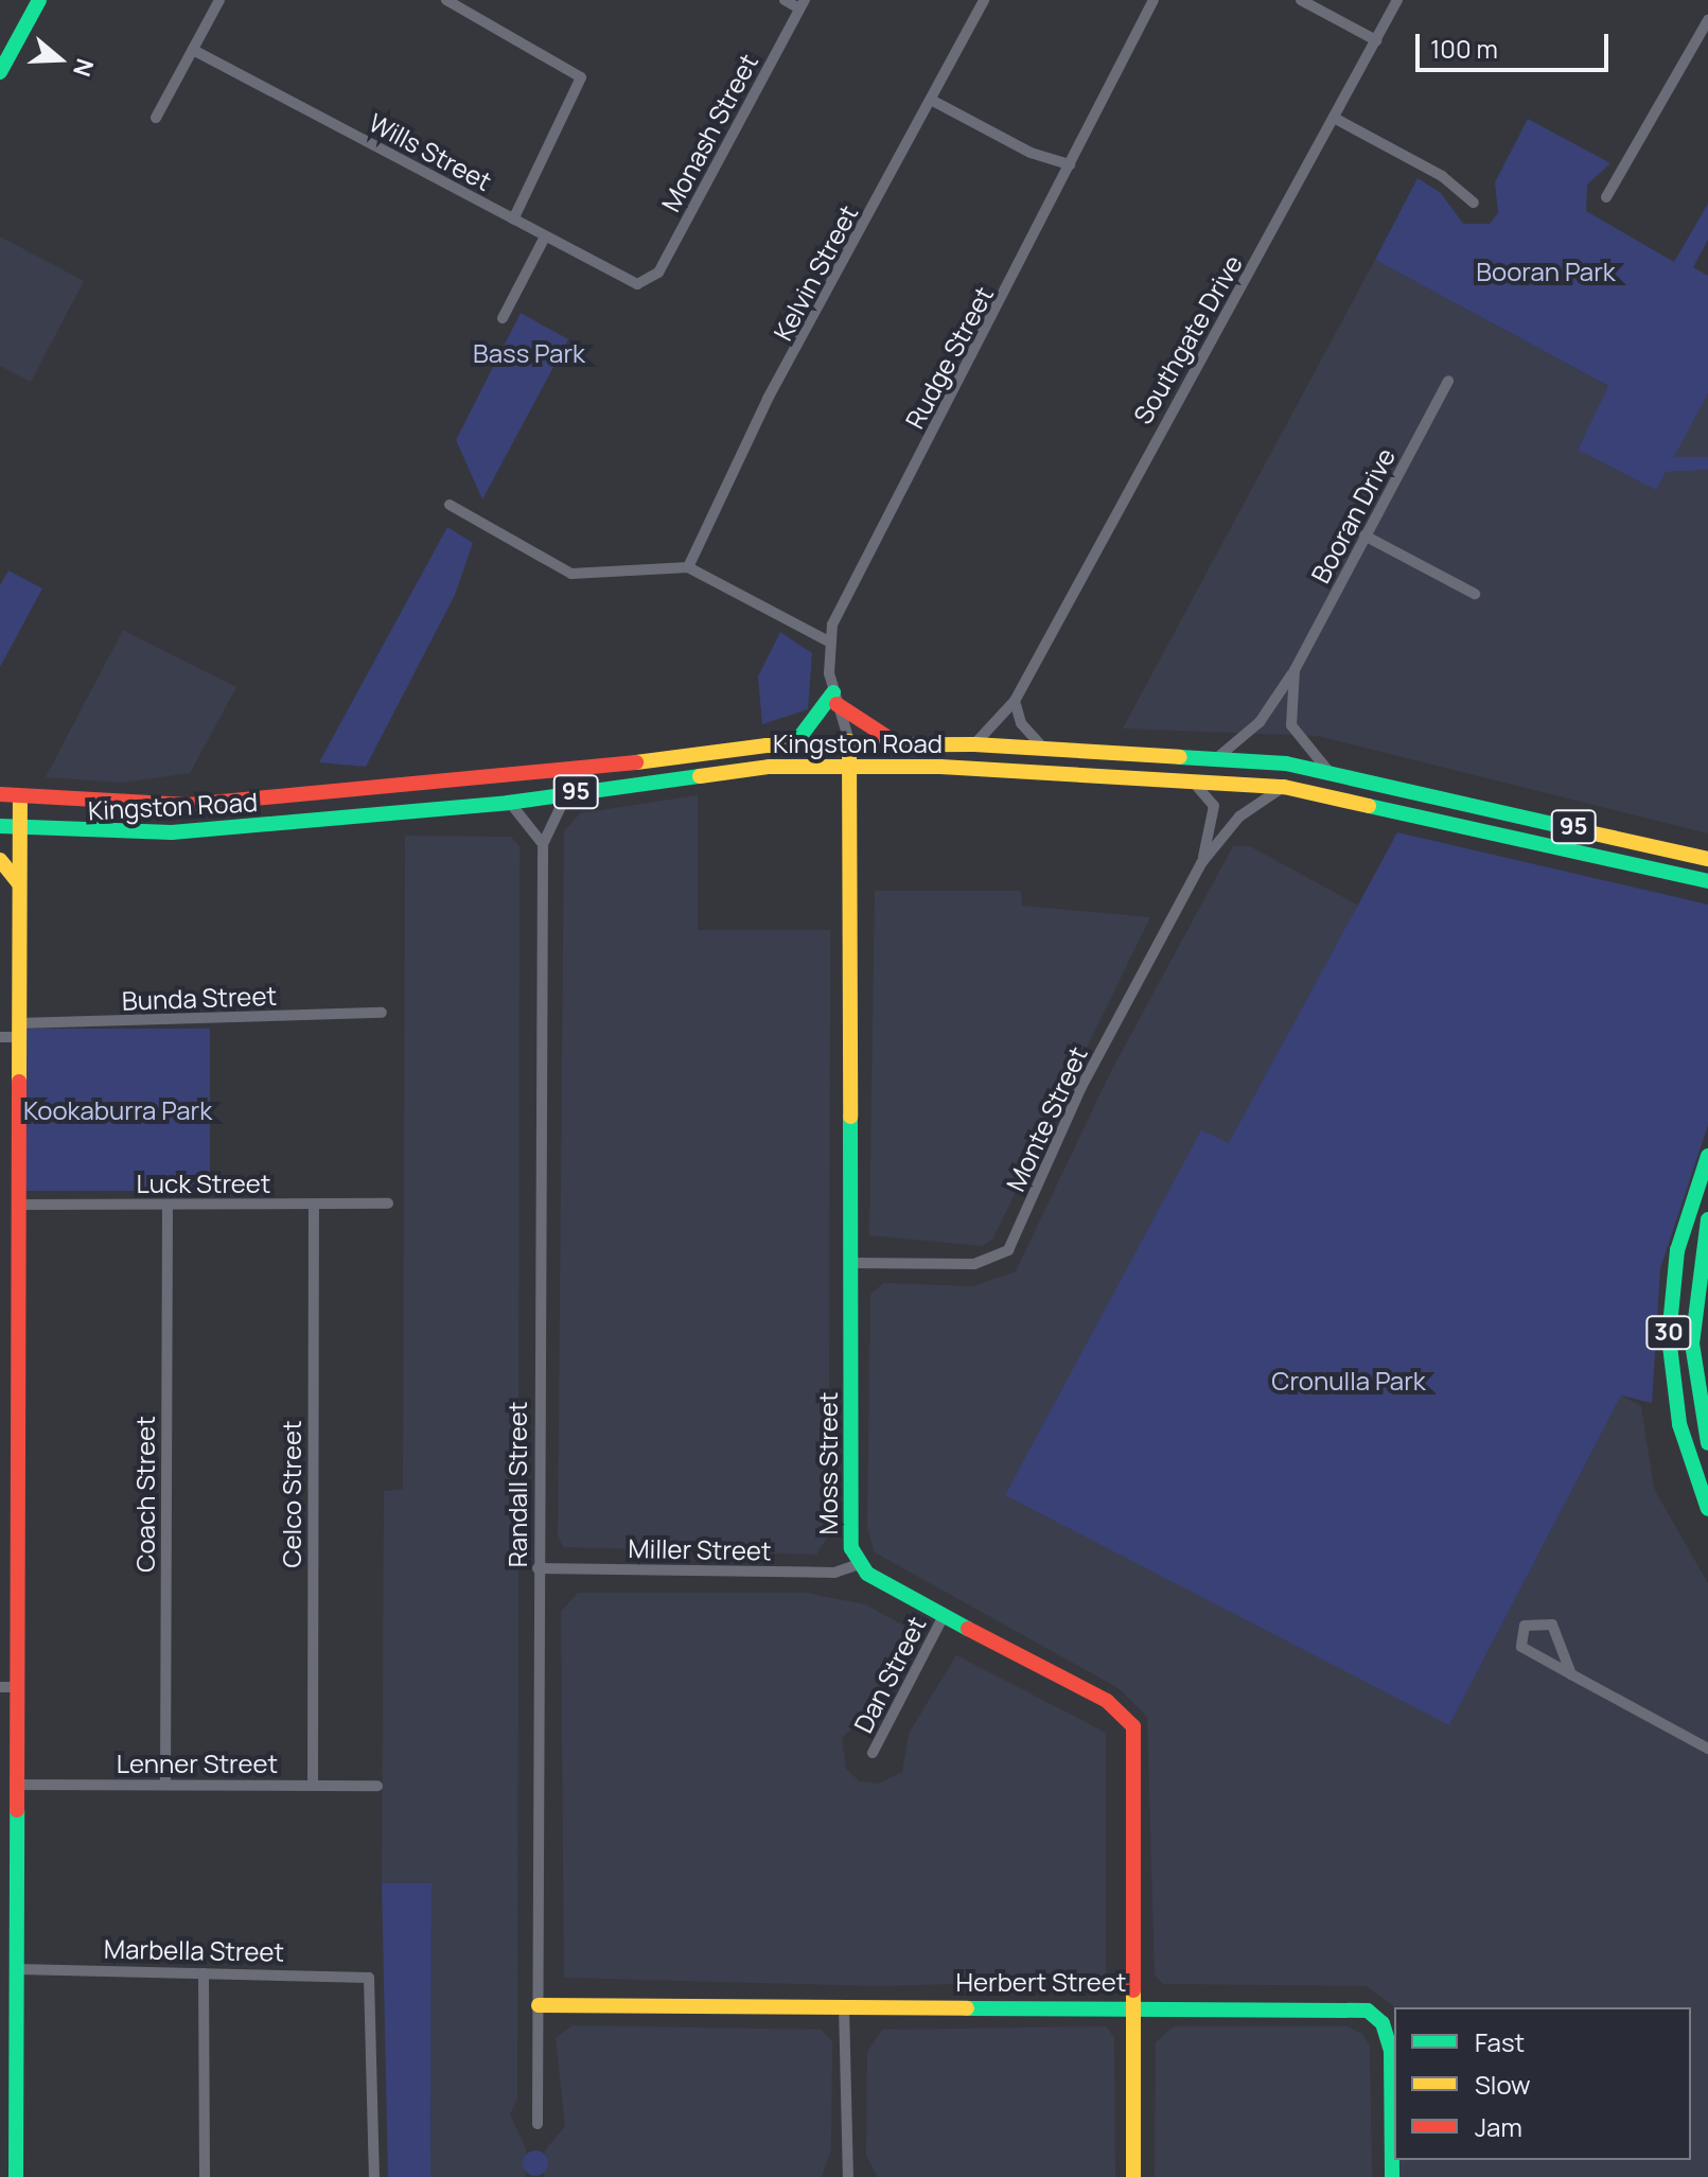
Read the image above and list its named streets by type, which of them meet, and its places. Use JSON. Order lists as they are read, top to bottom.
{
  "streets": {
    "main road": [
      "Kingston Road",
      "95",
      "30",
      "Moss Street",
      "Herbert Street"
    ],
    "street": [
      "Monash Street",
      "Wills Street",
      "Kelvin Street",
      "Southgate Drive",
      "Rudge Street",
      "Booran Drive",
      "Bunda Street",
      "Monte Street",
      "Luck Street",
      "Randall Street",
      "Coach Street",
      "Celco Street",
      "Miller Street",
      "Dan Street",
      "Lenner Street",
      "Marbella Street"
    ]
  },
  "crossings": [
    ["Monash Street", "Wills Street"],
    ["Southgate Drive", "Kingston Road"],
    ["Booran Drive", "Kingston Road"],
    ["Kingston Road", "Monte Street"],
    ["Kingston Road", "Moss Street"],
    ["Kingston Road", "Randall Street"],
    ["Monte Street", "Moss Street"],
    ["Luck Street", "Coach Street"],
    ["Luck Street", "Celco Street"],
    ["Moss Street", "Miller Street"],
    ["Moss Street", "Dan Street"],
    ["Moss Street", "Herbert Street"],
    ["Randall Street", "Miller Street"],
    ["Randall Street", "Herbert Street"],
    ["Coach Street", "Lenner Street"],
    ["Celco Street", "Lenner Street"]
  ],
  "parks": [
    "Booran Park",
    "Bass Park",
    "Kookaburra Park",
    "Cronulla Park"
  ],
  "legend": ["Fast", "Slow", "Jam"],
  "scale_bar": "100 m",
  "north": "right"
}
